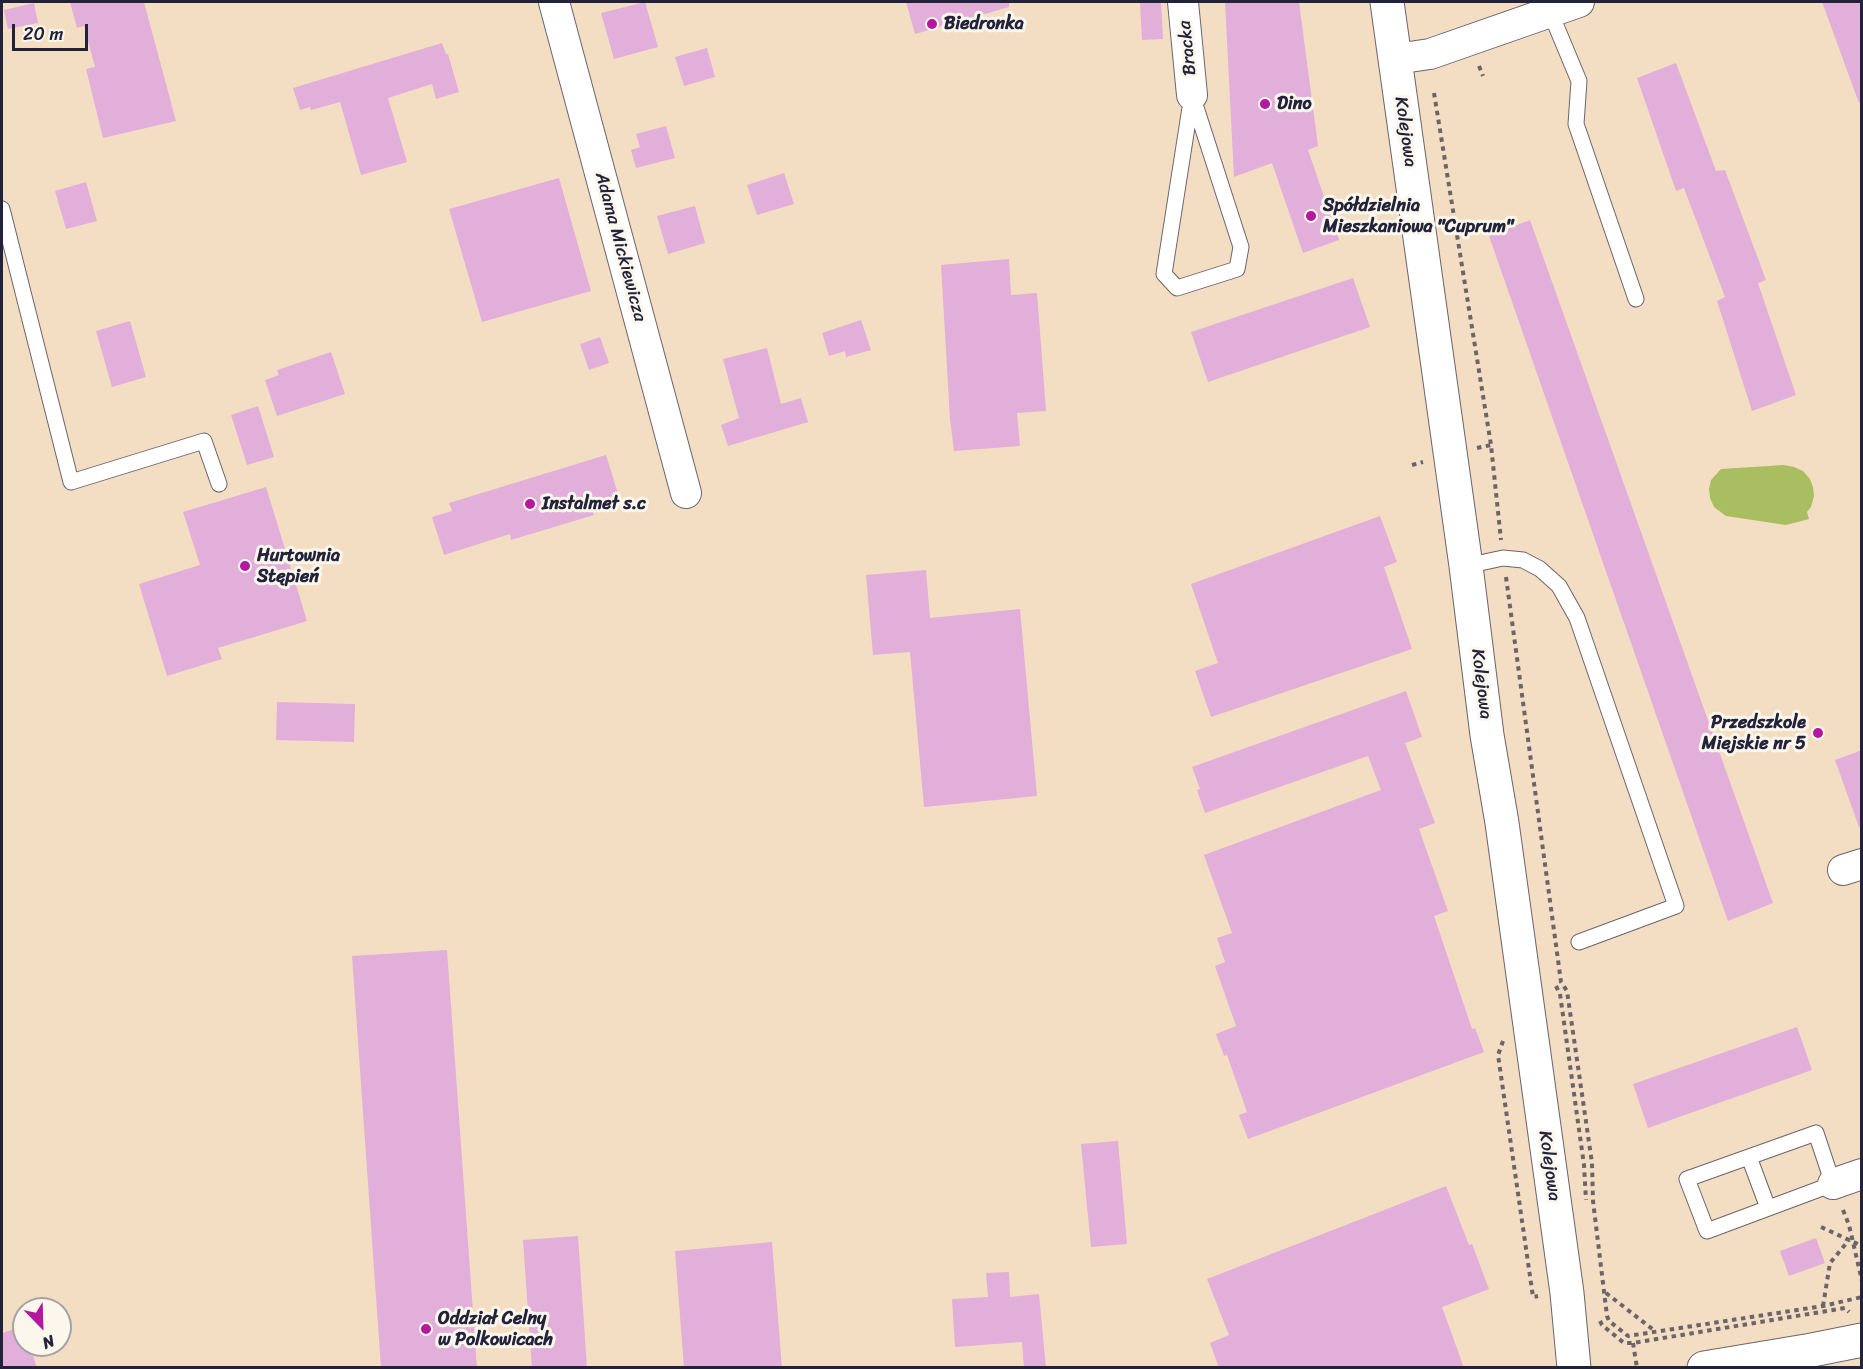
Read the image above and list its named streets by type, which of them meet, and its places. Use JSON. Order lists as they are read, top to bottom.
{
  "streets": {
    "street": ["Bracka", "Kolejowa", "Adama Mickiewicza"]
  },
  "places": [
    "Biedronka",
    "Dino",
    "Spółdzielnia Mieszkaniowa \"Cuprum\"",
    "Instalmet s.c",
    "Hurtownia Stępień",
    "Przedszkole Miejskie nr 5",
    "Oddział Celny w Polkowicach"
  ],
  "scale_bar": "20 m",
  "north": "bottom right"
}
